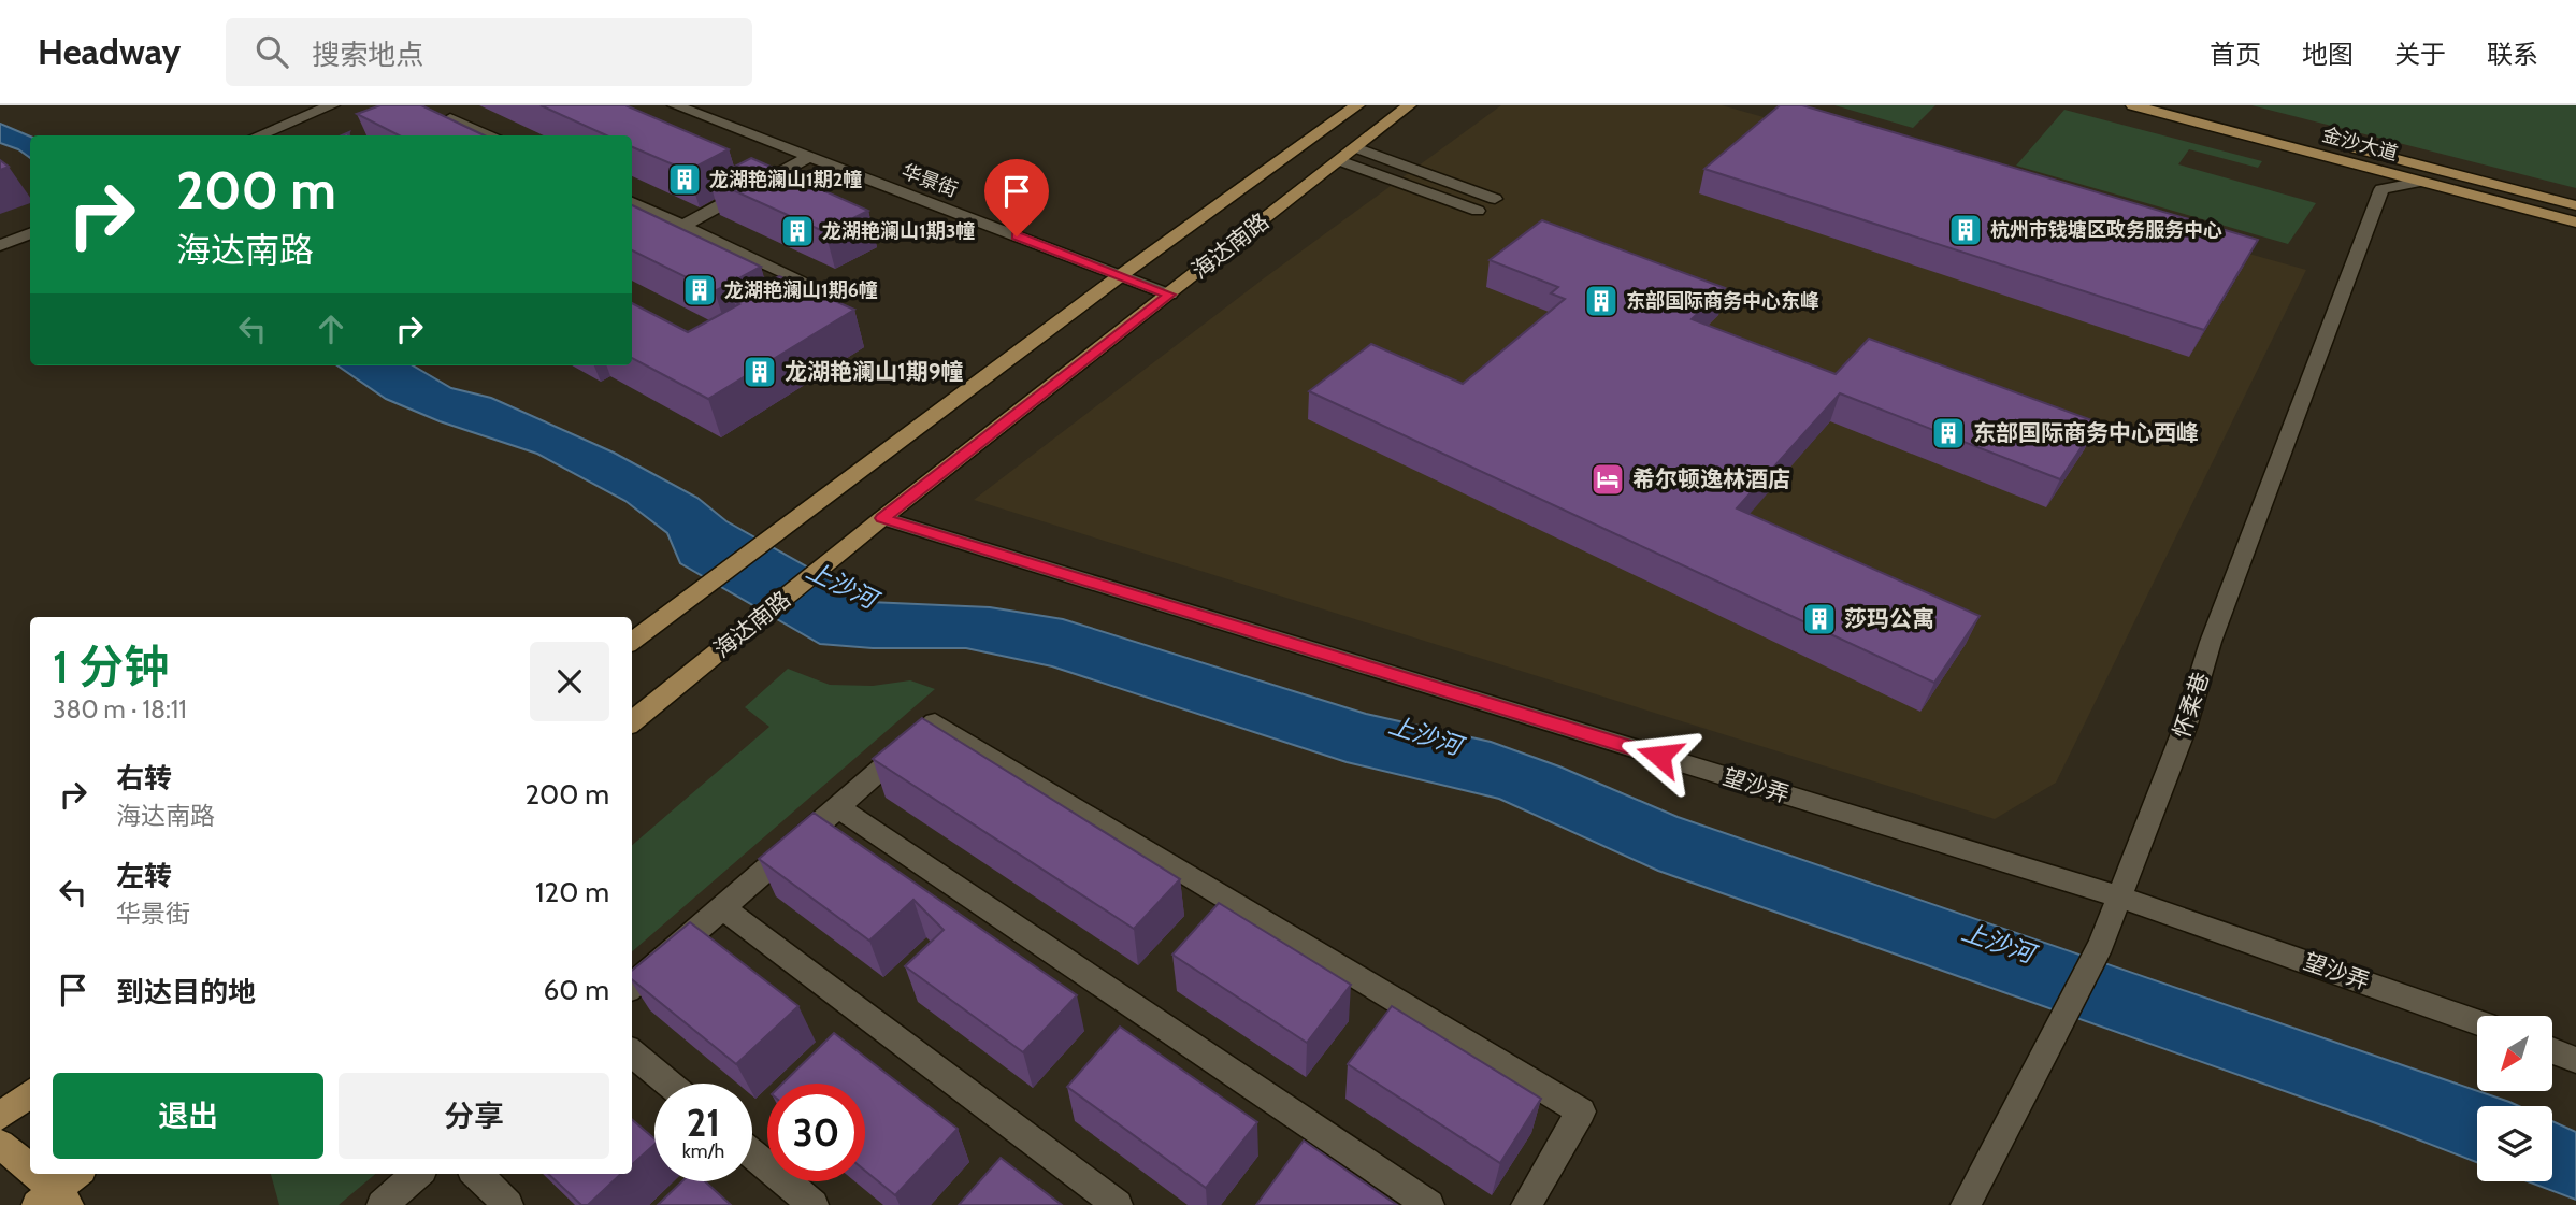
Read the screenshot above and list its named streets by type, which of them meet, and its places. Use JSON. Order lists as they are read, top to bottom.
{
  "streets": {
    "main road": ["金沙大道", "海达南路"],
    "street": ["华景街", "怀柔巷", "望沙弄"]
  },
  "crossings": [
    ["华景街", "海达南路"],
    ["海达南路", "望沙弄"],
    ["怀柔巷", "望沙弄"]
  ],
  "water": ["上沙河"],
  "places": {
    "building": [
      "龙湖艳澜山1期2幢",
      "杭州市钱塘区政务服务中心",
      "龙湖艳澜山1期3幢",
      "龙湖艳澜山1期6幢",
      "东部国际商务中心东峰",
      "龙湖艳澜山1期9幢",
      "东部国际商务中心西峰",
      "莎玛公寓"
    ],
    "hotel": ["希尔顿逸林酒店"]
  },
  "north": "bottom left",
  "page": {
    "header": "Headway",
    "search": "搜索地点",
    "nav": [
      "首页",
      "地图",
      "关于",
      "联系"
    ],
    "turn": ["200 m", "海达南路"],
    "heading": ["1 分钟", "380 m · 18:11"],
    "list": [
      {
        "name": "右转",
        "note": "海达南路",
        "value": "200 m"
      },
      {
        "name": "左转",
        "note": "华景街",
        "value": "120 m"
      },
      {
        "name": "到达目的地",
        "value": "60 m"
      }
    ],
    "buttons": ["退出", "分享"],
    "speed": "21 km/h",
    "limit": "30"
  }
}
